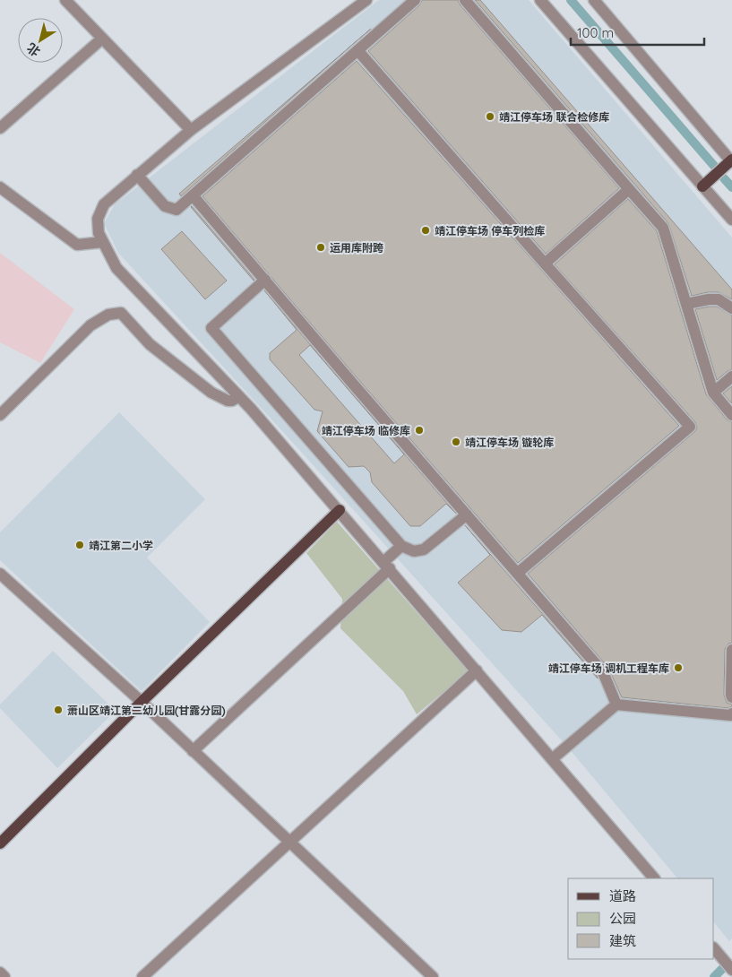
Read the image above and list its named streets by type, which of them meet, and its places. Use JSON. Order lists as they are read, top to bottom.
{
  "places": [
    "靖江停车场 联合检修库",
    "靖江停车场 停车列检库",
    "运用库附跨",
    "靖江停车场 临修库",
    "靖江停车场 镟轮库",
    "靖江第二小学",
    "靖江停车场 调机工程车库",
    "萧山区靖江第二幼儿园(甘露分园)"
  ],
  "legend": ["道路", "公园", "建筑"],
  "scale_bar": "100 m",
  "north": "bottom left"
}
